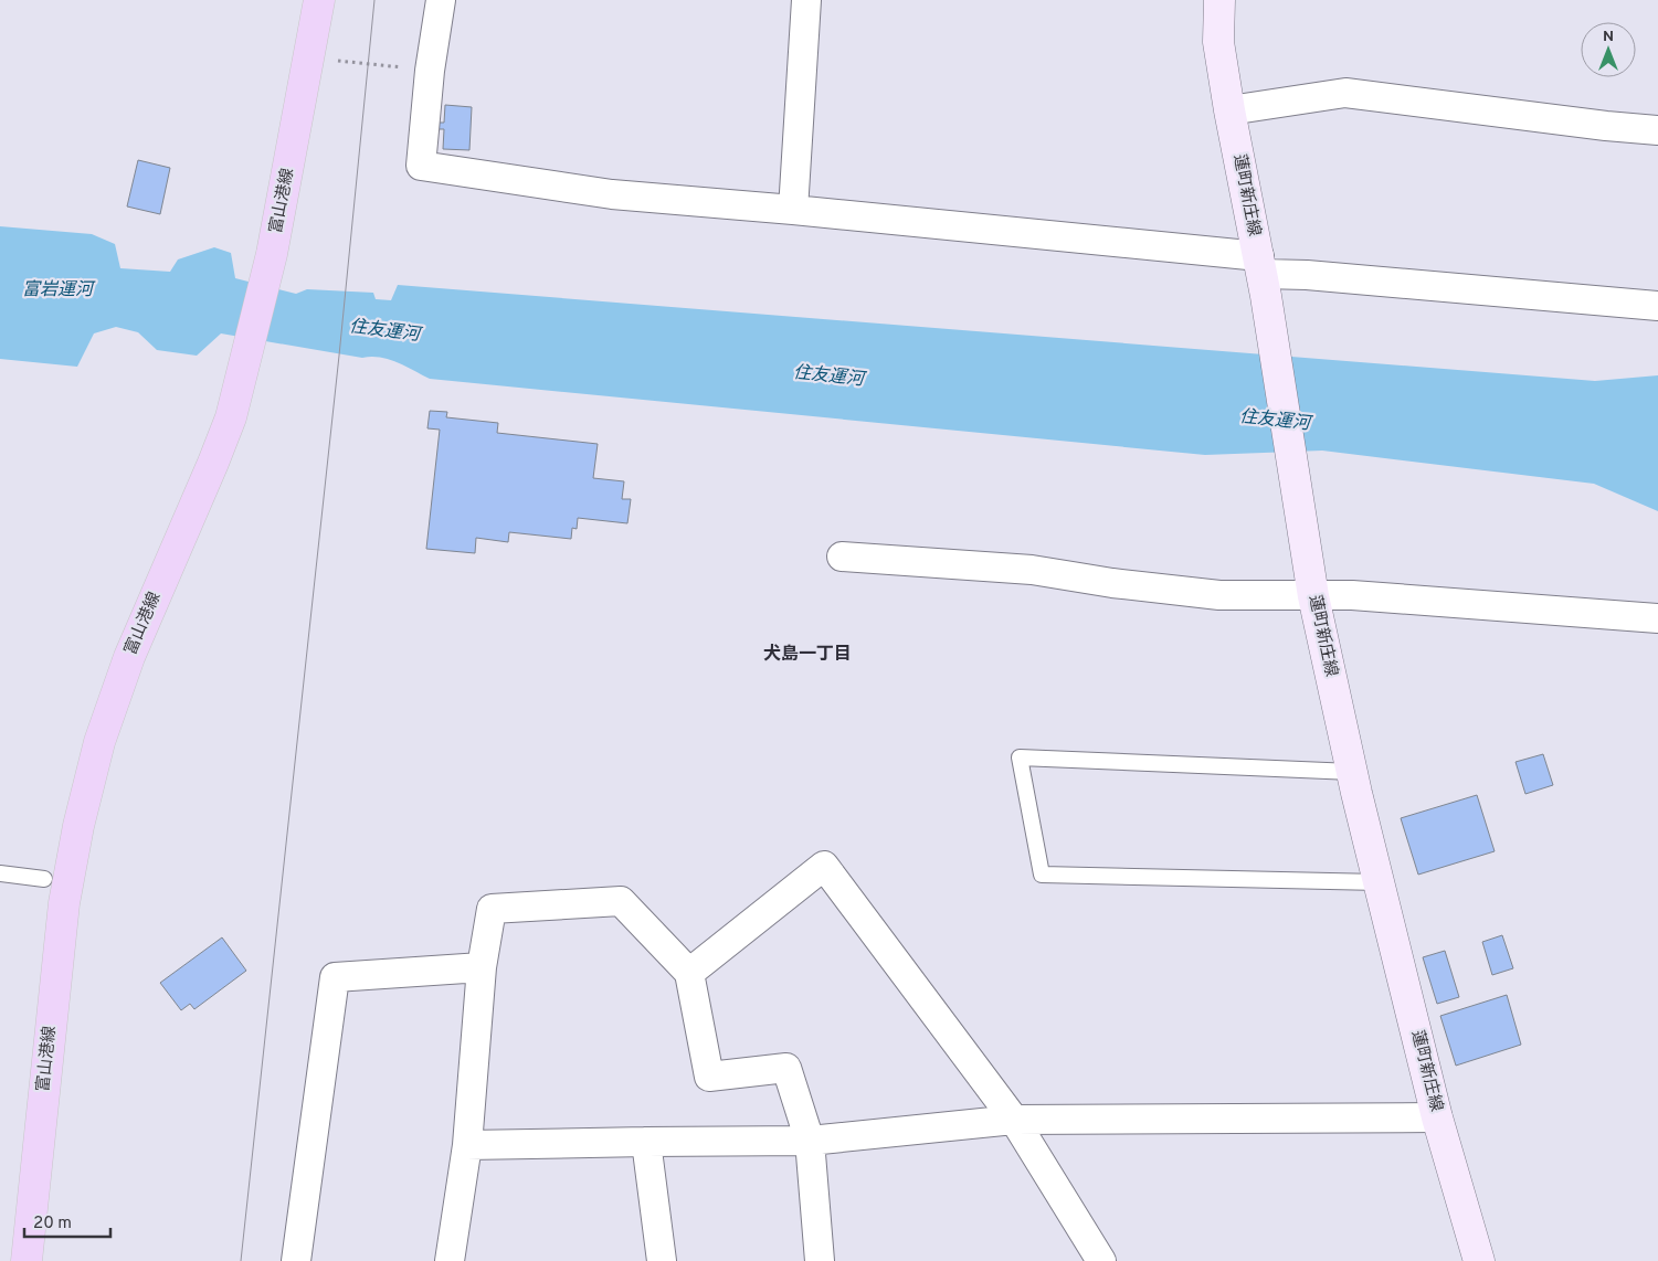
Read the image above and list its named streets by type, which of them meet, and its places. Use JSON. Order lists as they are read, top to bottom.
{
  "streets": {
    "main road": ["蓮町新庄線", "富山港線"]
  },
  "districts": ["犬島一丁目"],
  "water": ["富岩運河", "住友運河"],
  "scale_bar": "20 m",
  "north": "top"
}
